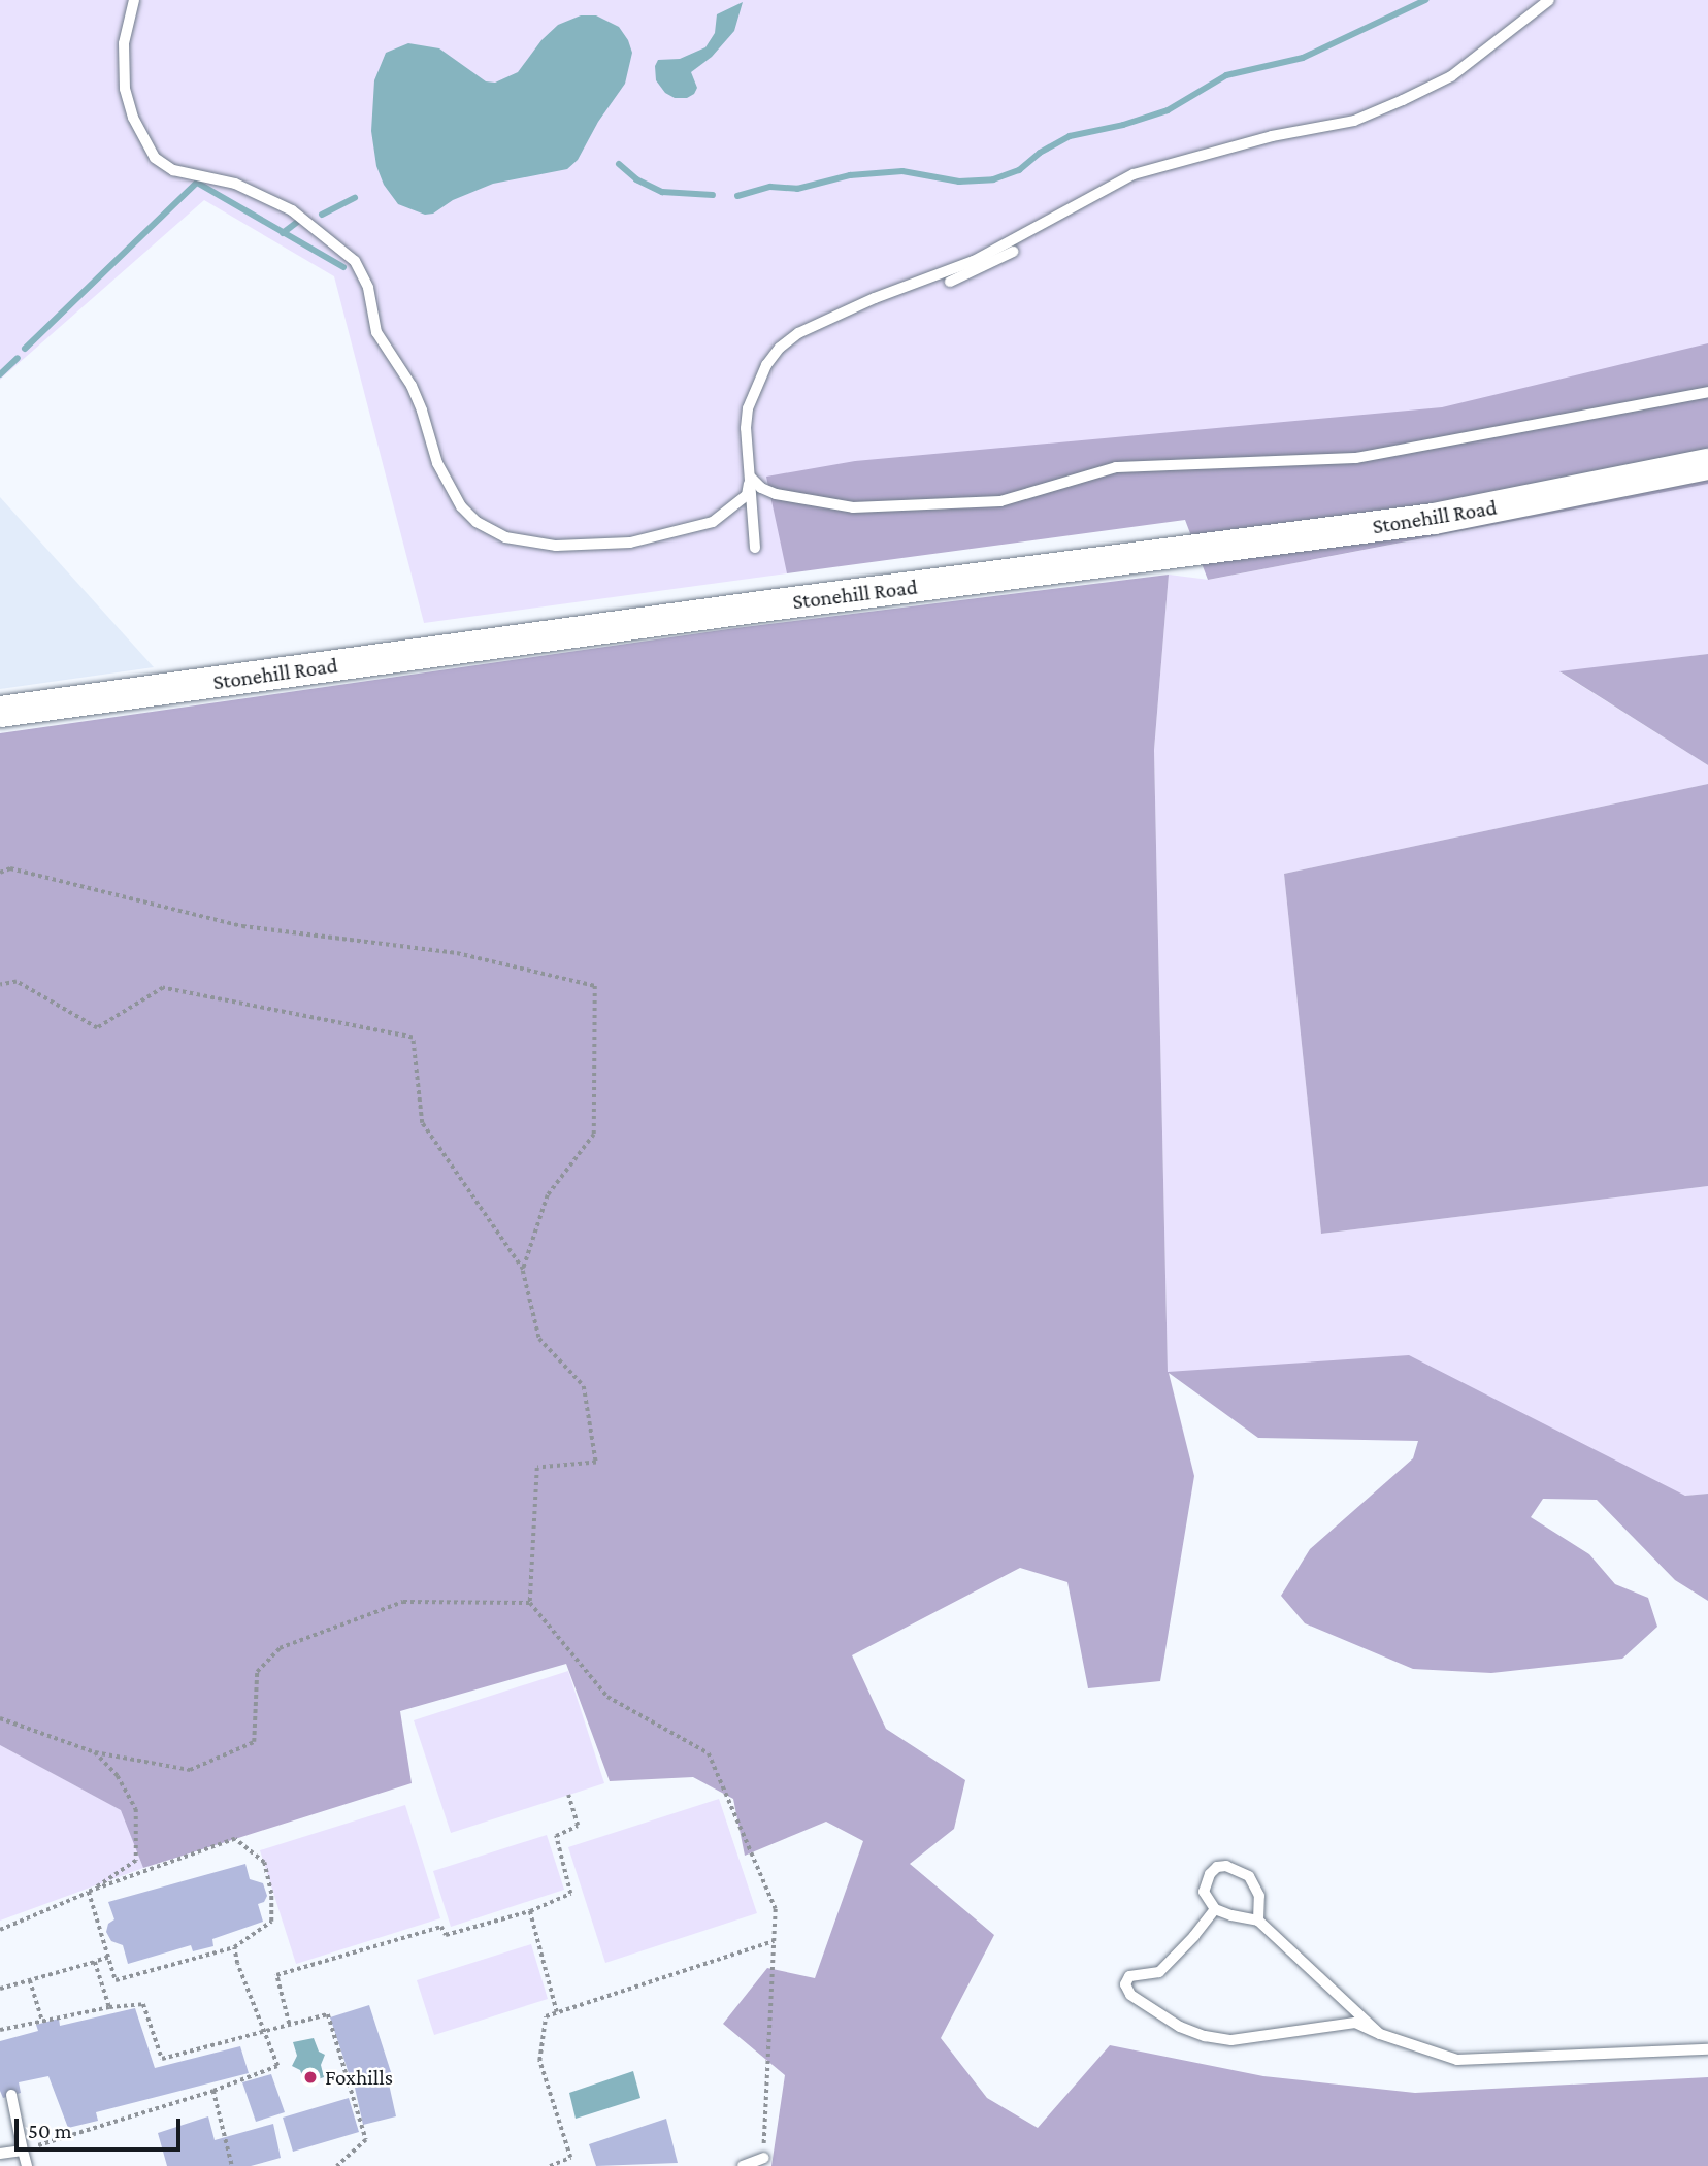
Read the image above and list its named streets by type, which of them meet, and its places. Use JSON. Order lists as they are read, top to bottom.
{
  "streets": {
    "street": ["Stonehill Road"]
  },
  "places": ["Foxhills"],
  "scale_bar": "50 m"
}
